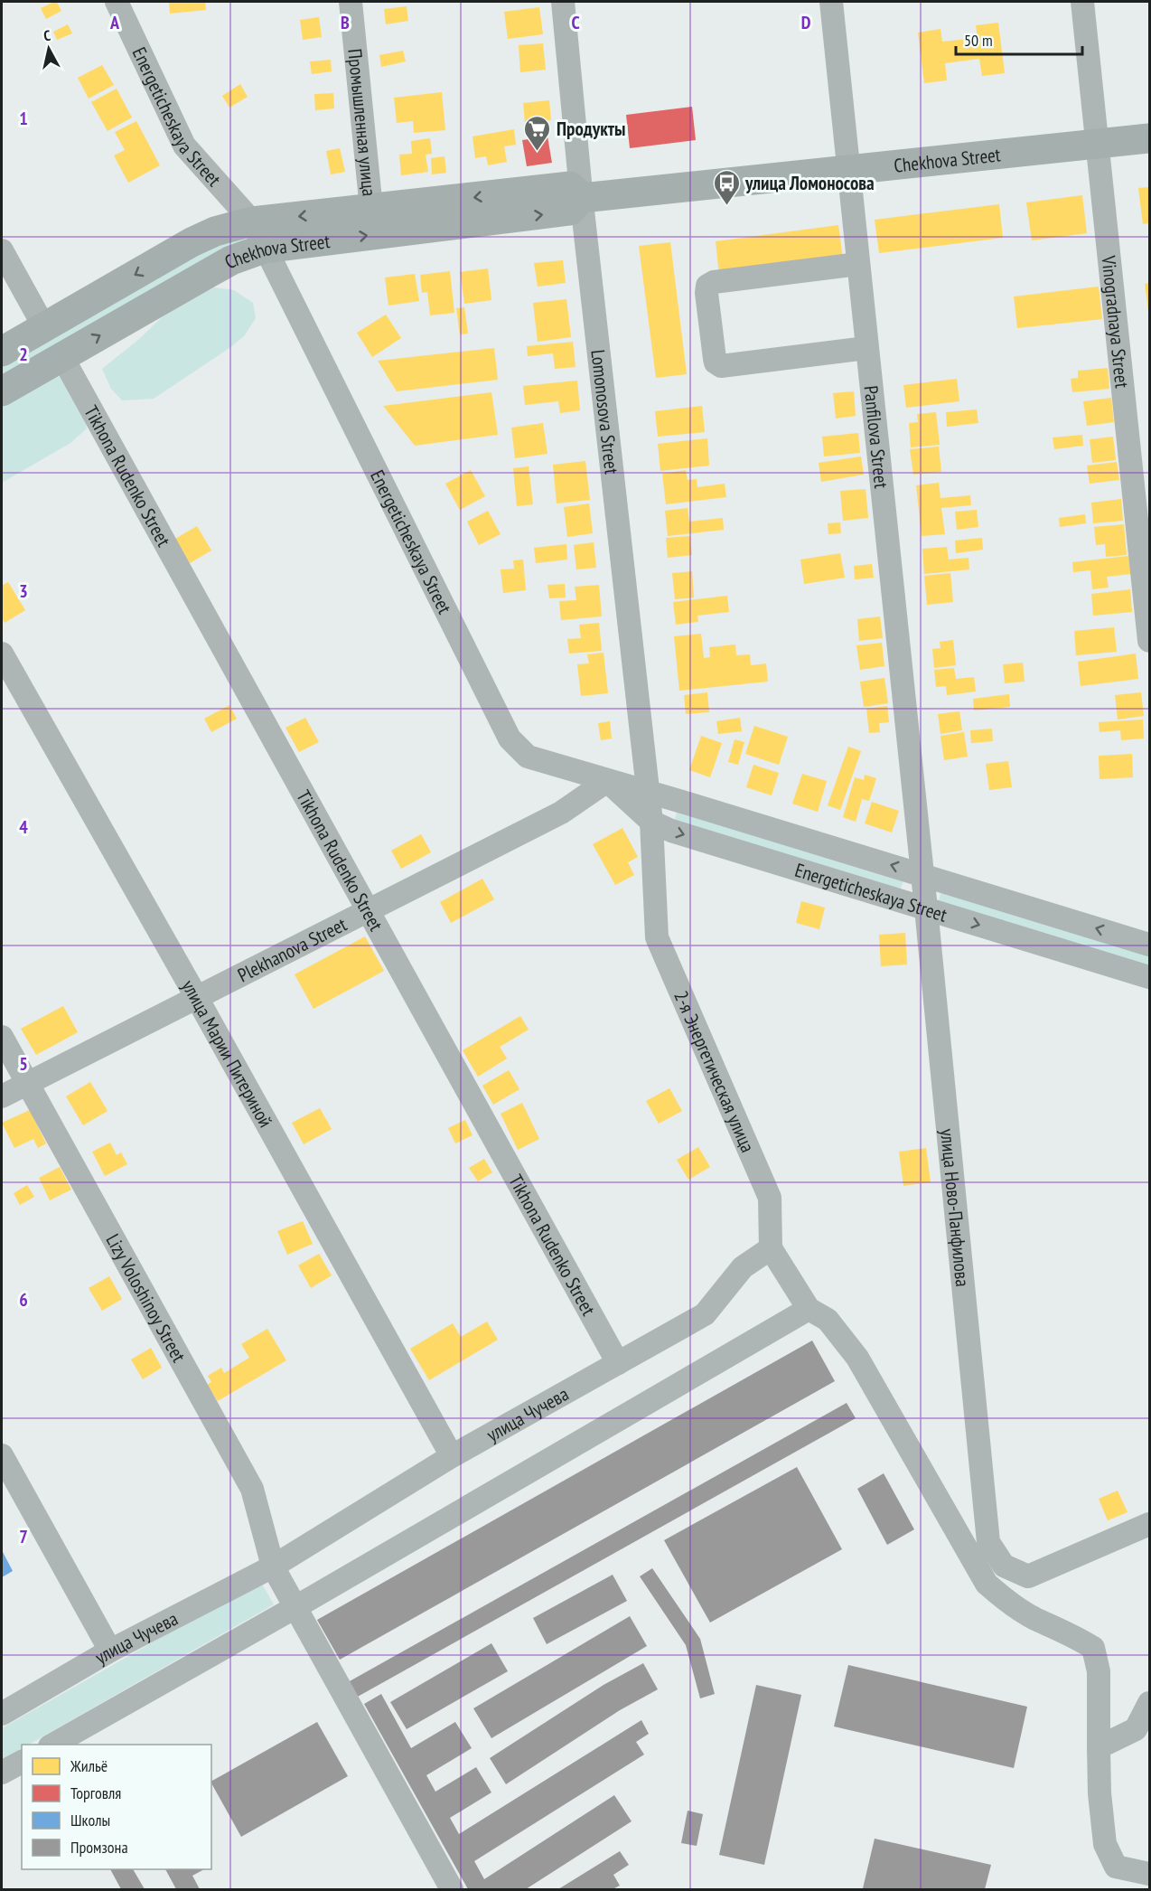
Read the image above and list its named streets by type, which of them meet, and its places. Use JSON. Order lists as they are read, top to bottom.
{
  "streets": {
    "main road": ["Chekhova Street"],
    "street": [
      "Energeticheskaya Street",
      "Промышленная улица",
      "Vinogradnaya Street",
      "Lomonosova Street",
      "Panfilova Street",
      "Tikhona Rudenko Street",
      "Plekhanova Street",
      "улица Марии Питериной",
      "2-я Энергетическая улица",
      "улица Ново-Панфилова",
      "Lizy Voloshinoy Street",
      "улица Чучева"
    ]
  },
  "crossings": [
    ["Energeticheskaya Street", "Chekhova Street"],
    ["Energeticheskaya Street", "Lomonosova Street"],
    ["Energeticheskaya Street", "Panfilova Street"],
    ["Energeticheskaya Street", "Plekhanova Street"],
    ["Energeticheskaya Street", "2-я Энергетическая улица"],
    ["Energeticheskaya Street", "улица Ново-Панфилова"],
    ["Промышленная улица", "Chekhova Street"],
    ["Chekhova Street", "Vinogradnaya Street"],
    ["Chekhova Street", "Lomonosova Street"],
    ["Chekhova Street", "Panfilova Street"],
    ["Chekhova Street", "Tikhona Rudenko Street"],
    ["Lomonosova Street", "2-я Энергетическая улица"],
    ["Panfilova Street", "улица Ново-Панфилова"],
    ["Tikhona Rudenko Street", "Plekhanova Street"],
    ["Tikhona Rudenko Street", "улица Чучева"],
    ["Plekhanova Street", "улица Марии Питериной"],
    ["Plekhanova Street", "Lizy Voloshinoy Street"],
    ["улица Марии Питериной", "улица Чучева"],
    ["2-я Энергетическая улица", "улица Чучева"],
    ["Lizy Voloshinoy Street", "улица Чучева"]
  ],
  "places": {
    "supermarket": ["Продукты"],
    "bus stop": ["улица Ломоносова"]
  },
  "legend": [
    "Жильё",
    "Торговля",
    "Школы",
    "Промзона"
  ],
  "scale_bar": "50 m",
  "north": "top",
  "grid": {
    "columns": [
      "A",
      "B",
      "C",
      "D"
    ],
    "rows": [
      "1",
      "2",
      "3",
      "4",
      "5",
      "6",
      "7"
    ]
  }
}
